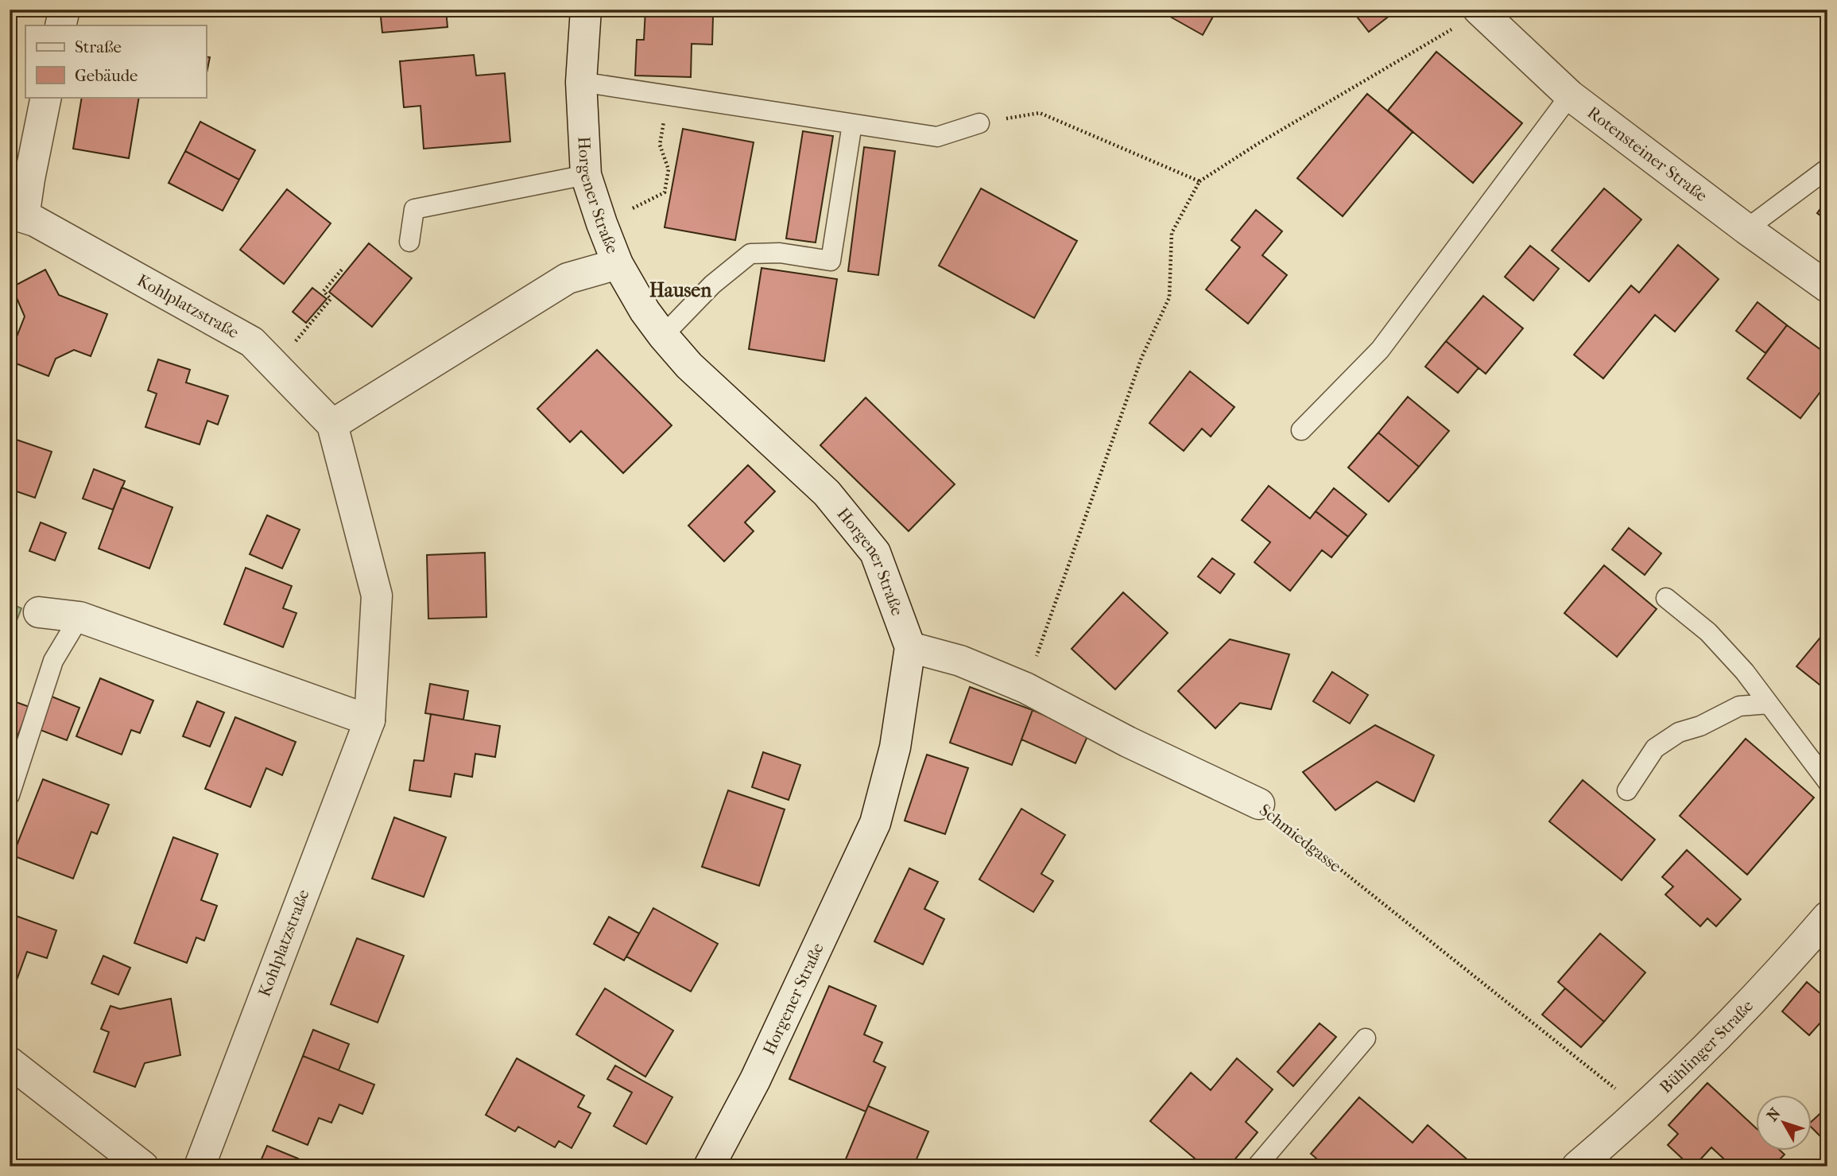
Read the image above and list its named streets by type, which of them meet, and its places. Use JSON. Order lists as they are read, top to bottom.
{
  "streets": {
    "street": [
      "Rotensteiner Straße",
      "Horgener Straße",
      "Kohlplatzstraße",
      "Schmiedgasse",
      "Bühlinger Straße"
    ]
  },
  "crossings": [
    ["Horgener Straße", "Schmiedgasse"],
    ["Schmiedgasse", "Bühlinger Straße"]
  ],
  "districts": ["Hausen"],
  "legend": ["Straße", "Gebäude"],
  "north": "top left"
}
